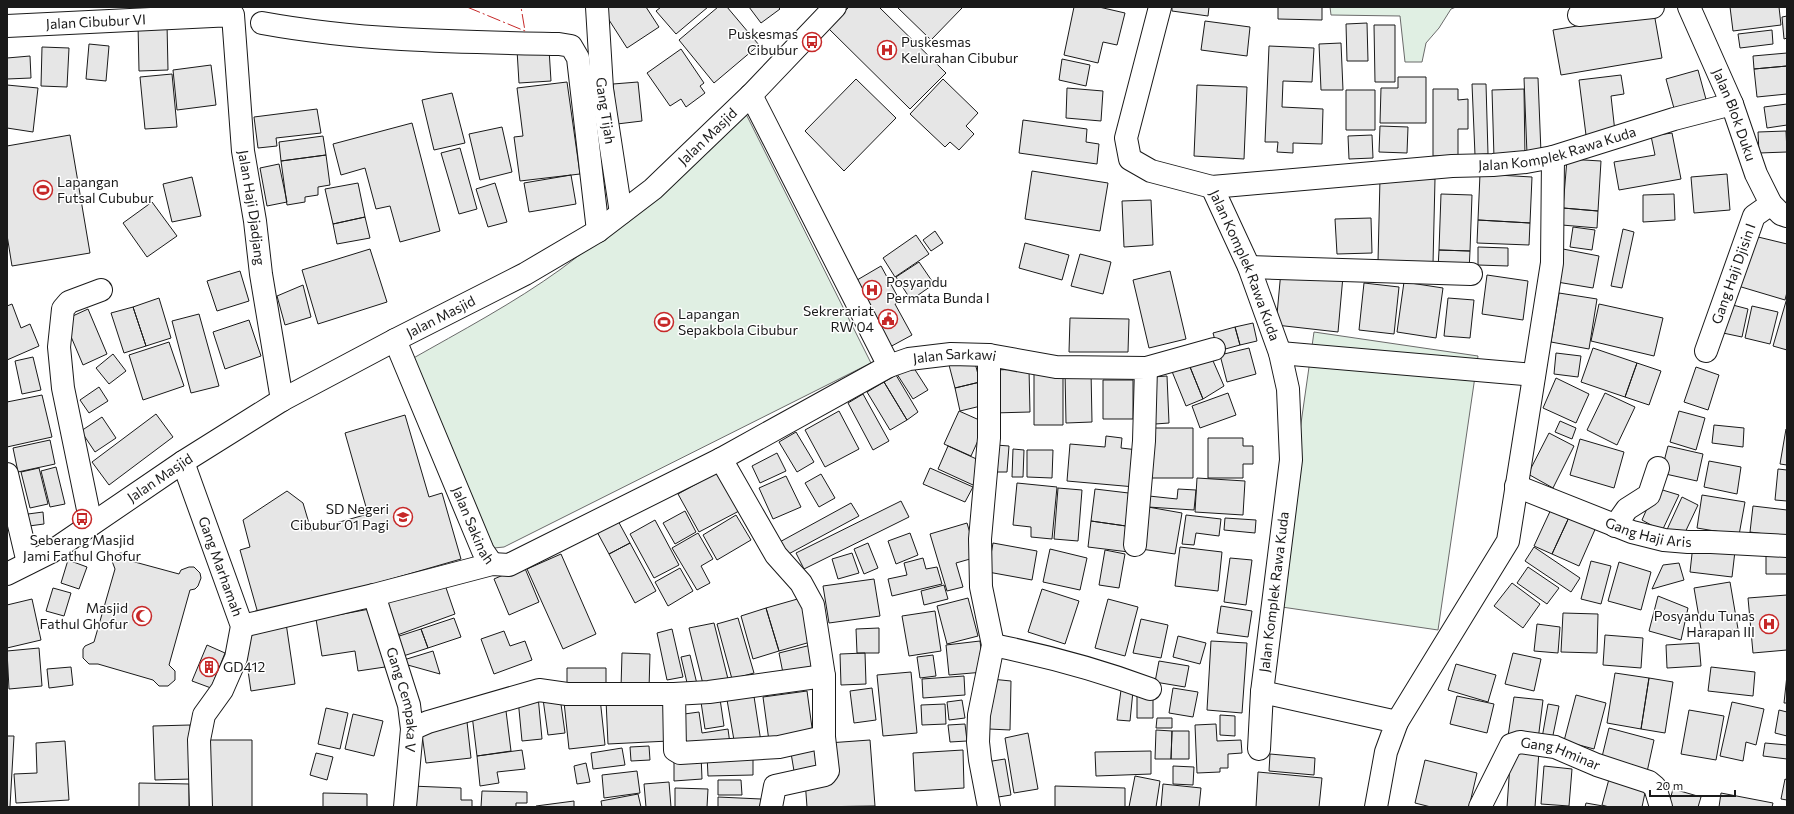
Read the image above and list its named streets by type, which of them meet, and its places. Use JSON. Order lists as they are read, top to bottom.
{
  "streets": {
    "street": [
      "Jalan Cibubur VI",
      "Gang Tijah",
      "Jalan Blok Duku",
      "Jalan Masjid",
      "Jalan Komplek Rawa Kuda",
      "Jalan Haji Djadjang",
      "Gang Haji Djisin I",
      "Jalan Sarkawi",
      "Jalan Sakinah",
      "Gang Haji Aris",
      "Gang Marhamah",
      "Gang Cempaka V",
      "Gang Hminar"
    ]
  },
  "crossings": [
    ["Jalan Cibubur VI", "Jalan Haji Djadjang"],
    ["Gang Tijah", "Jalan Masjid"],
    ["Jalan Blok Duku", "Jalan Komplek Rawa Kuda"],
    ["Jalan Blok Duku", "Gang Haji Djisin I"],
    ["Jalan Masjid", "Jalan Haji Djadjang"],
    ["Jalan Masjid", "Jalan Sakinah"],
    ["Jalan Masjid", "Gang Marhamah"],
    ["Jalan Sarkawi", "Jalan Sakinah"]
  ],
  "places": {
    "bus stop": ["Puskesmas Cibubur", "Seberang Masjid Jami Fathul Ghofur"],
    "hospital": ["Puskesmas Kelurahan Cibubur", "Posyandu Permata Bunda I", "Posyandu Tunas Harapan III"],
    "sports": ["Lapangan Futsal Cububur", "Lapangan Sepakbola Cibubur"],
    "public building": ["Sekrerariat RW 04"],
    "school or university": ["SD Negeri Cibubur 01 Pagi"],
    "mosque": ["Masjid Fathul Ghofur"],
    "building": ["GD412"]
  },
  "scale_bar": "20 m"
}
